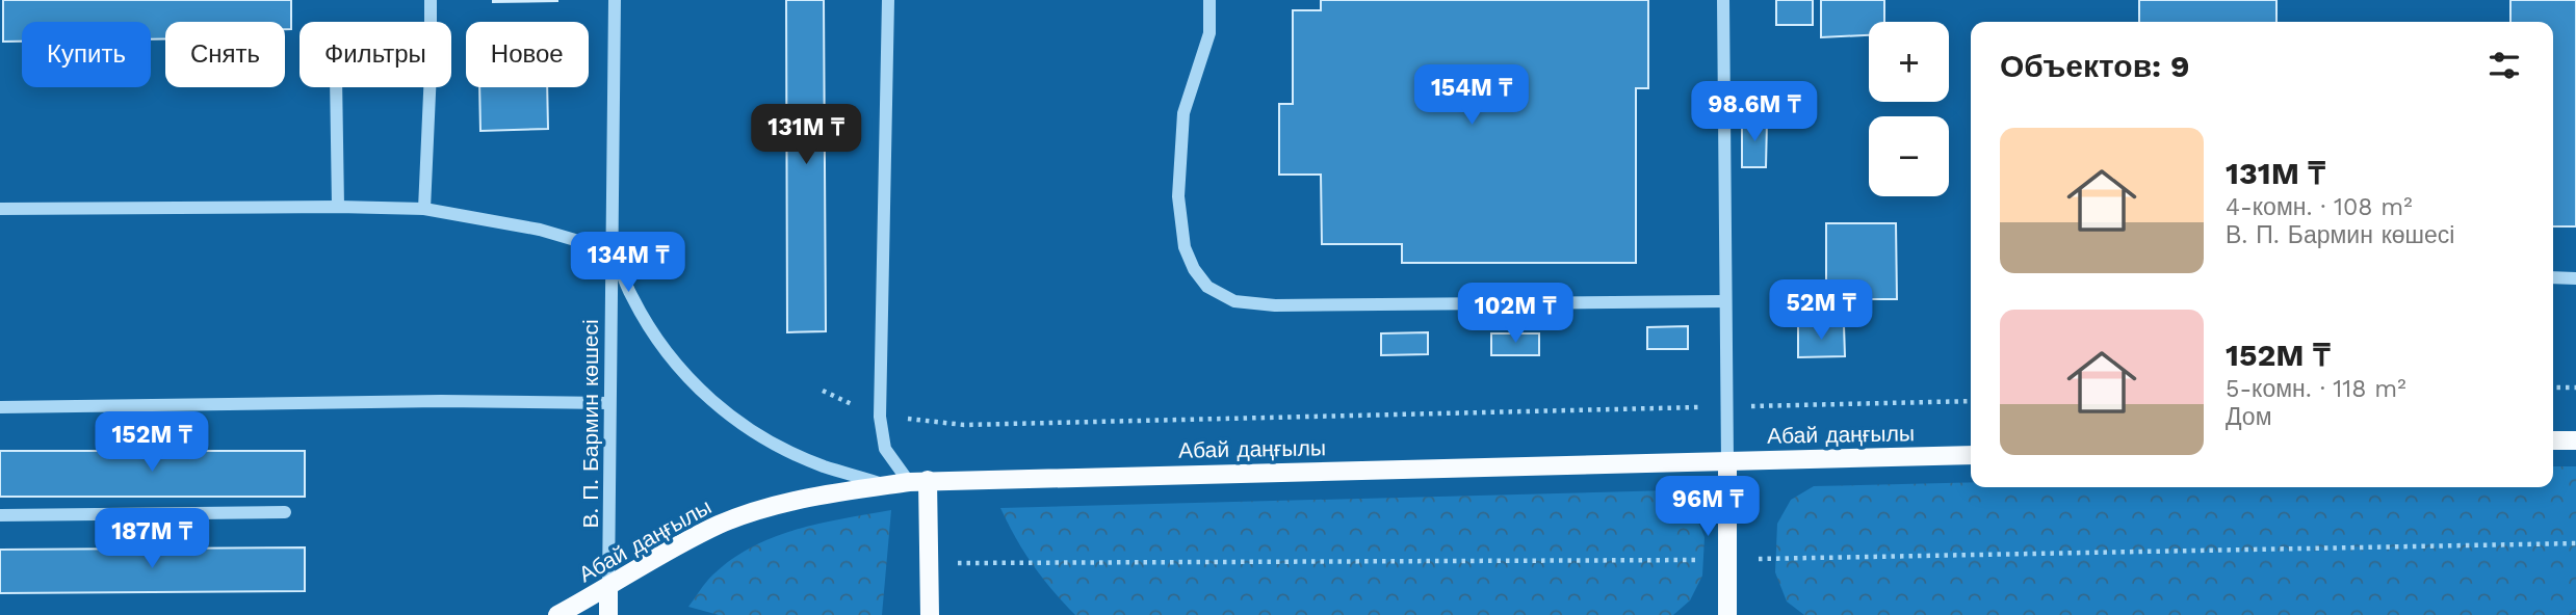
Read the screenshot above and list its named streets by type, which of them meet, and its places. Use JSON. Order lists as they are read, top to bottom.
{
  "streets": {
    "main road": ["Абай даңғылы"],
    "street": ["В. П. Бармин көшесі"]
  },
  "crossings": [
    ["В. П. Бармин көшесі", "Абай даңғылы"]
  ],
  "page": {
    "map_buttons": ["+", "−"],
    "chip": [
      "Купить",
      "Снять",
      "Фильтры",
      "Новое"
    ],
    "heading": "Объектов: 9",
    "price": [
      "154M ₸",
      "98.6M ₸",
      "131M ₸",
      "134M ₸",
      "52M ₸",
      "102M ₸",
      "152M ₸",
      "96M ₸",
      "187M ₸"
    ],
    "list": [
      {
        "name": "131M ₸",
        "note": "4-комн. · 108 m² · В. П. Бармин көшесі"
      },
      {
        "name": "152M ₸",
        "note": "5-комн. · 118 m² · Дом"
      }
    ]
  }
}
